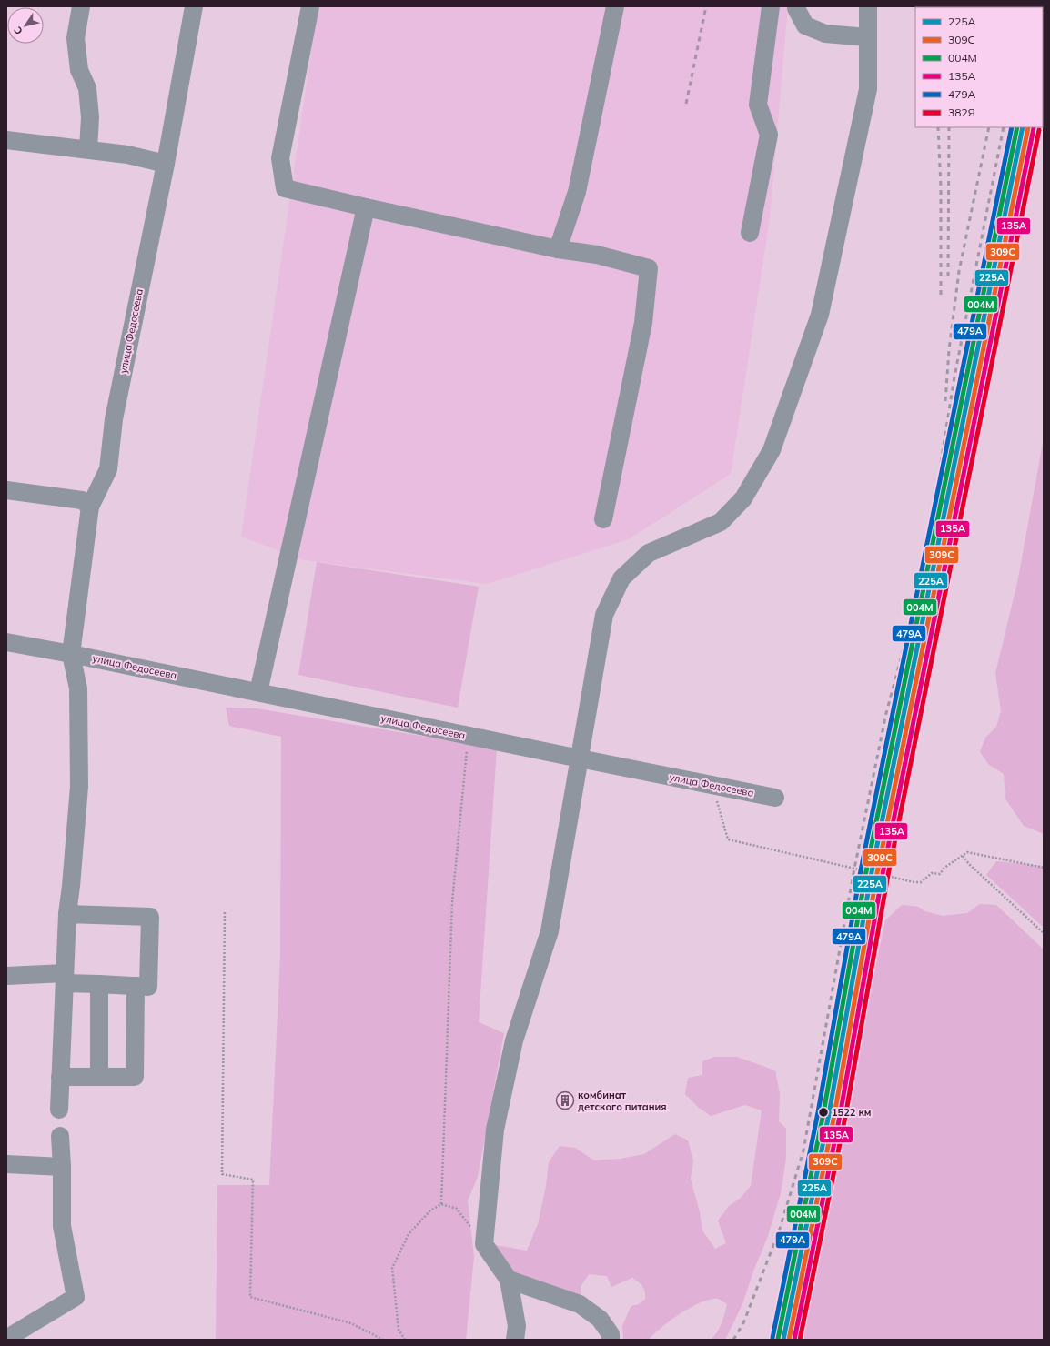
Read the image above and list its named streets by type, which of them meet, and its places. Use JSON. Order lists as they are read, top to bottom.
{
  "streets": {
    "street": ["улица Федосеева"]
  },
  "places": {
    "building": ["комбинат детского питания"],
    "other": ["1522 км"]
  },
  "lines": [
    "transit line 225А",
    "transit line 309С",
    "transit line 004М",
    "transit line 479А",
    "transit line 135А",
    "transit line 382Я"
  ],
  "legend": [
    "225А",
    "309С",
    "004М",
    "135А",
    "479А",
    "382Я"
  ],
  "north": "bottom left"
}
